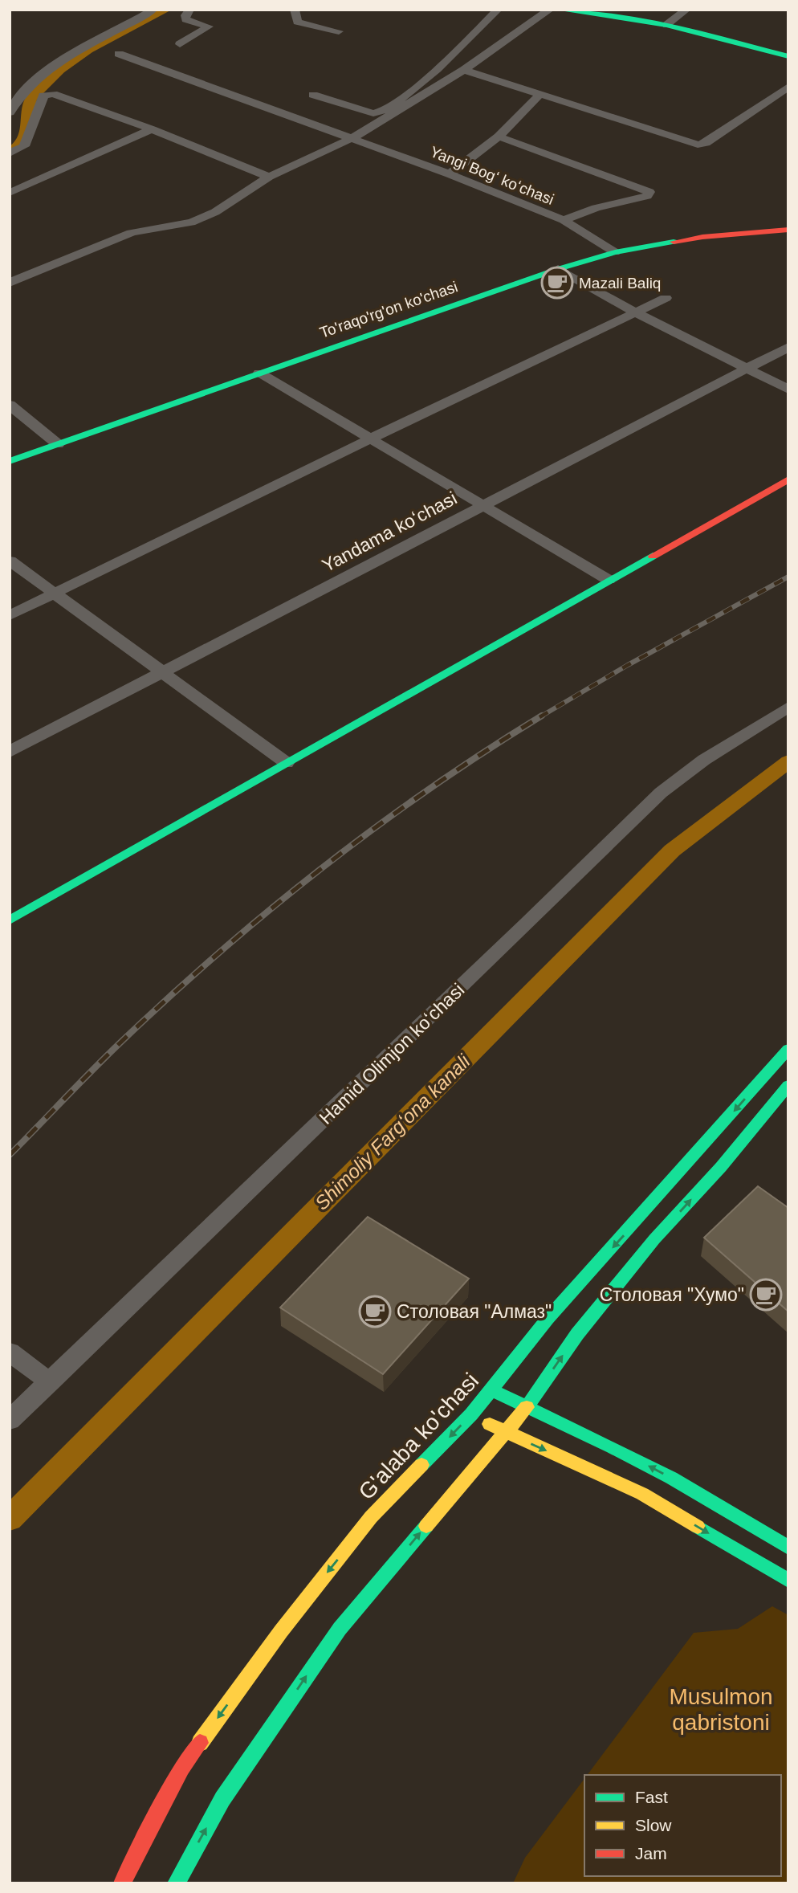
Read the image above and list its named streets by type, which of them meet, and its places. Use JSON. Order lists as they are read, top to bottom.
{
  "streets": {
    "main road": ["To'raqo'rg'on ko'chasi", "G'alaba ko'chasi"],
    "street": ["Yangi Bogʻ koʻchasi", "Yandama koʻchasi", "Hamid Olimjon koʻchasi"]
  },
  "crossings": [
    ["Yangi Bogʻ koʻchasi", "To'raqo'rg'on ko'chasi"]
  ],
  "water": ["Shimoliy Fargʻona kanali"],
  "parks": ["Musulmon qabristoni"],
  "places": {
    "cafe": ["Mazali Baliq", "Столовая \"Хумо\"", "Столовая \"Алмаз\""]
  },
  "legend": ["Fast", "Slow", "Jam"]
}
